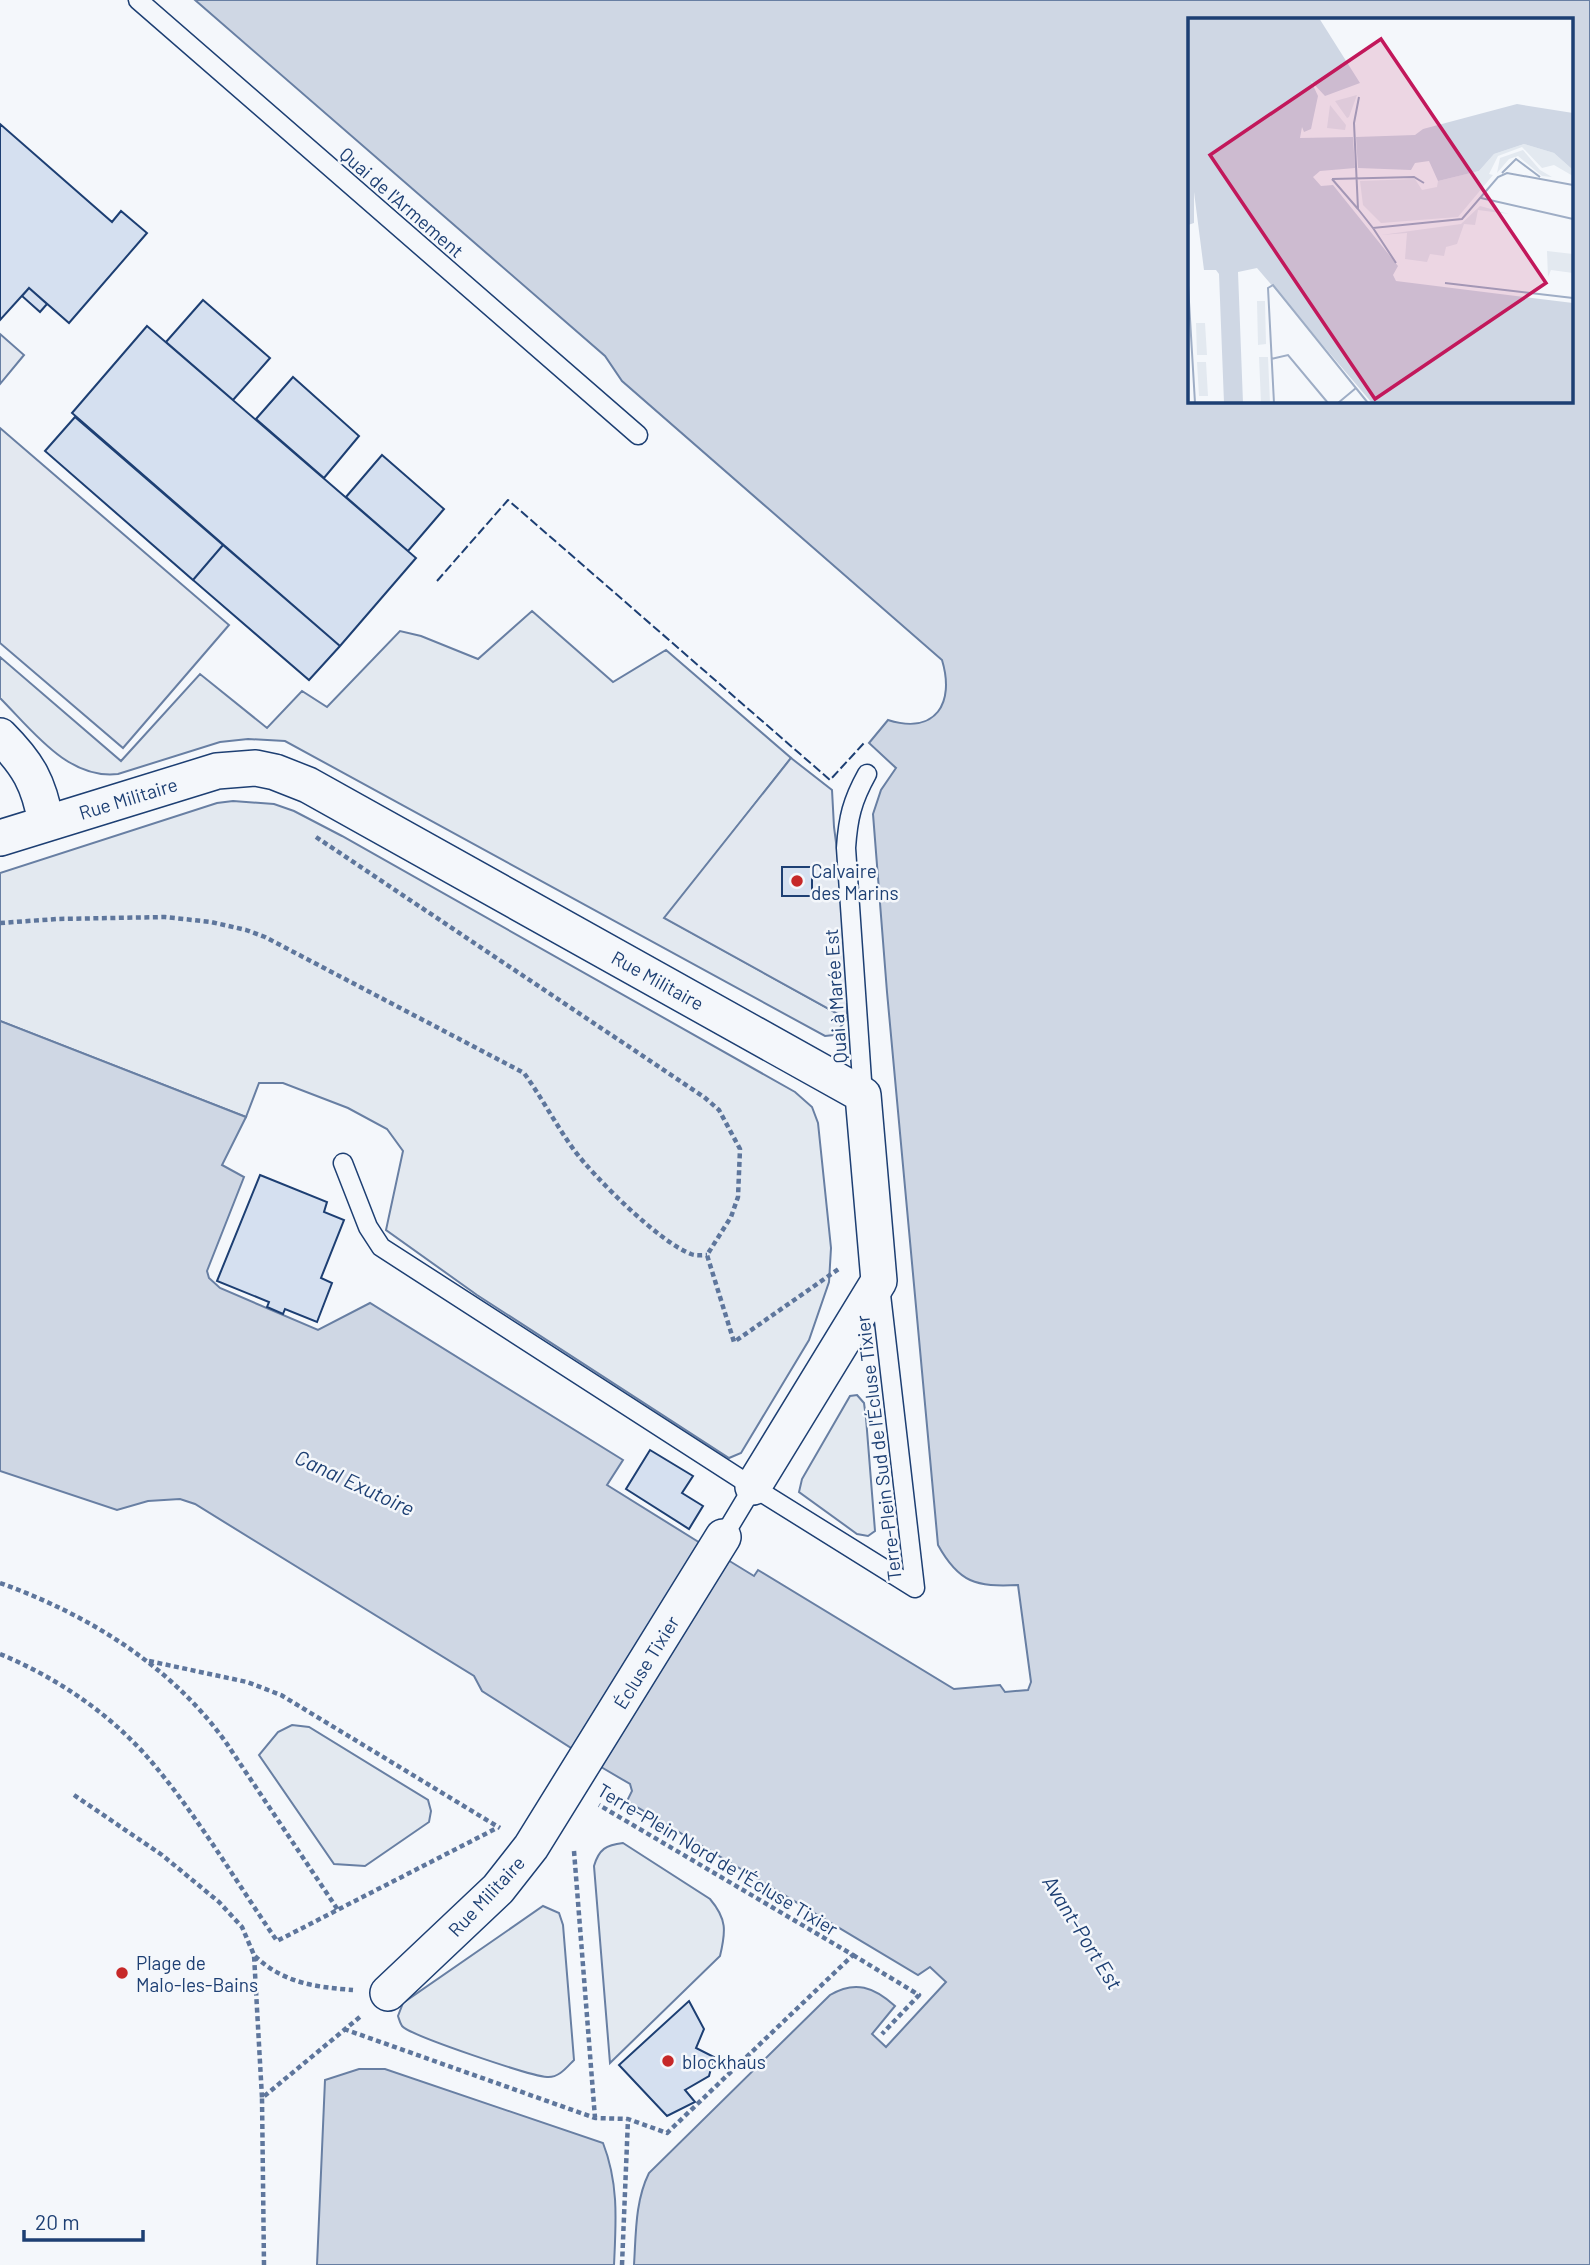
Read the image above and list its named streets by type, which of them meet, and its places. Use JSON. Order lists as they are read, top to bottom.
{
  "streets": {
    "street": ["Rue Militaire", "Écluse Tixier"],
    "lane": ["Quai de l'Armement", "Quai à Marée Est", "Terre-Plein Sud de l'Écluse Tixier"],
    "path": ["Terre-Plein Nord de l'Écluse Tixier"]
  },
  "crossings": [
    ["Rue Militaire", "Quai à Marée Est"],
    ["Rue Militaire", "Écluse Tixier"],
    ["Rue Militaire", "Terre-Plein Nord de l'Écluse Tixier"],
    ["Écluse Tixier", "Terre-Plein Nord de l'Écluse Tixier"]
  ],
  "water": ["Canal Exutoire", "Avant-Port Est"],
  "places": ["Calvaire des Marins", "Plage de Malo-les-Bains", "blockhaus"],
  "scale_bar": "20 m"
}
